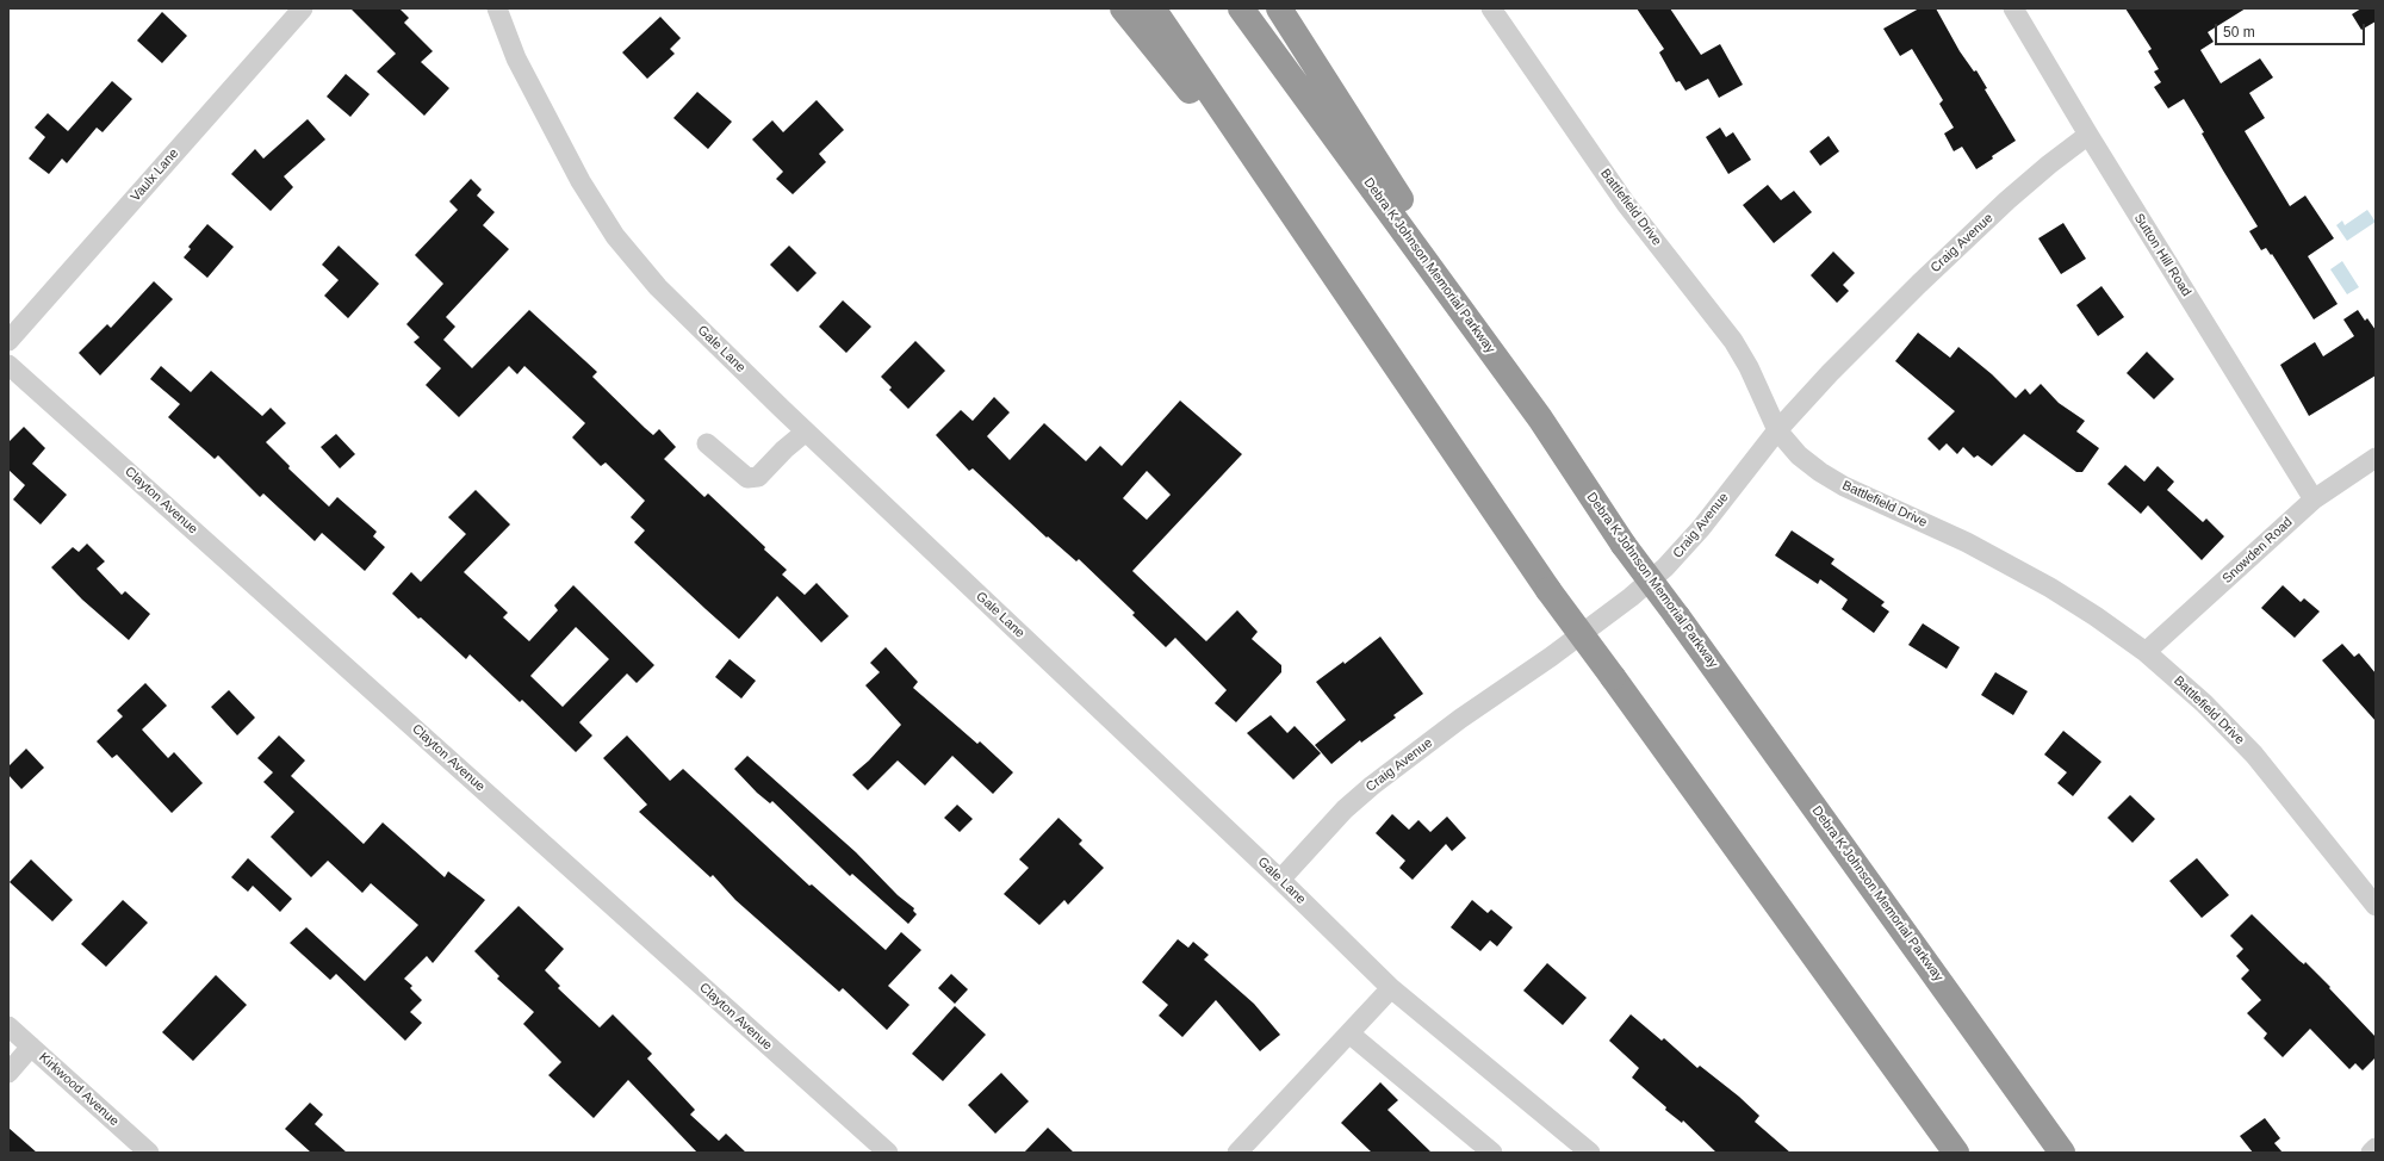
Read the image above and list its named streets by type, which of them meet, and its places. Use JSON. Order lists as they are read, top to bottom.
{
  "streets": {
    "highway": ["Debra K Johnson Memorial Parkway"],
    "street": [
      "Vaulx Lane",
      "Battlefield Drive",
      "Craig Avenue",
      "Sutton Hill Road",
      "Gale Lane",
      "Clayton Avenue",
      "Snowden Road",
      "Kirkwood Avenue"
    ]
  },
  "crossings": [
    ["Battlefield Drive", "Craig Avenue"],
    ["Battlefield Drive", "Snowden Road"],
    ["Craig Avenue", "Sutton Hill Road"],
    ["Craig Avenue", "Gale Lane"],
    ["Sutton Hill Road", "Snowden Road"]
  ],
  "scale_bar": "50 m"
}
